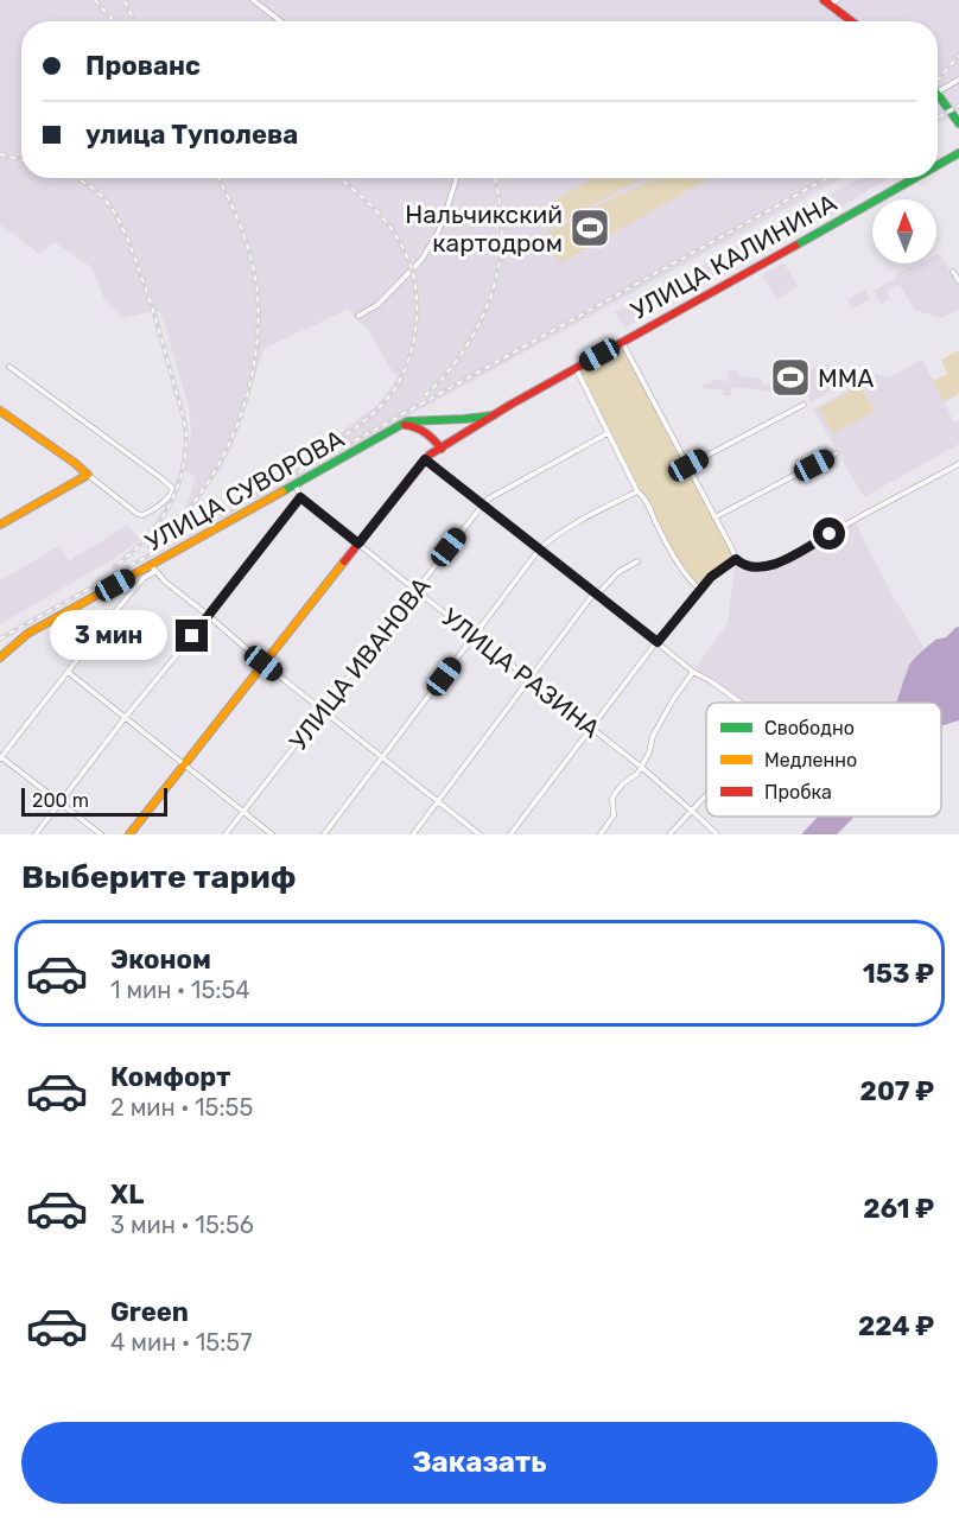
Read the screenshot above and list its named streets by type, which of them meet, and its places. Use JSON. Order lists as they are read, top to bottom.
{
  "streets": {
    "main road": ["УЛИЦА КАЛИНИНА", "УЛИЦА СУВОРОВА"],
    "street": ["УЛИЦА ИВАНОВА", "УЛИЦА РАЗИНА"]
  },
  "crossings": [
    ["УЛИЦА КАЛИНИНА", "УЛИЦА СУВОРОВА"],
    ["УЛИЦА КАЛИНИНА", "УЛИЦА РАЗИНА"],
    ["УЛИЦА ИВАНОВА", "УЛИЦА РАЗИНА"]
  ],
  "places": {
    "sports": ["Нальчикский картодром", "MMA"]
  },
  "legend": ["Свободно", "Медленно", "Пробка"],
  "scale_bar": "200 m",
  "north": "top",
  "page": {
    "banner": ["Прованс", "улица Туполева"],
    "bubble": "3 мин",
    "scale": "200 m",
    "heading": "Выберите тариф",
    "list": [
      {
        "name": "Эконом",
        "note": "1 мин · 15:54",
        "value": "153 ₽"
      },
      {
        "name": "Комфорт",
        "note": "2 мин · 15:55",
        "value": "207 ₽"
      },
      {
        "name": "XL",
        "note": "3 мин · 15:56",
        "value": "261 ₽"
      },
      {
        "name": "Green",
        "note": "4 мин · 15:57",
        "value": "224 ₽"
      }
    ],
    "buttons": "Заказать"
  }
}
